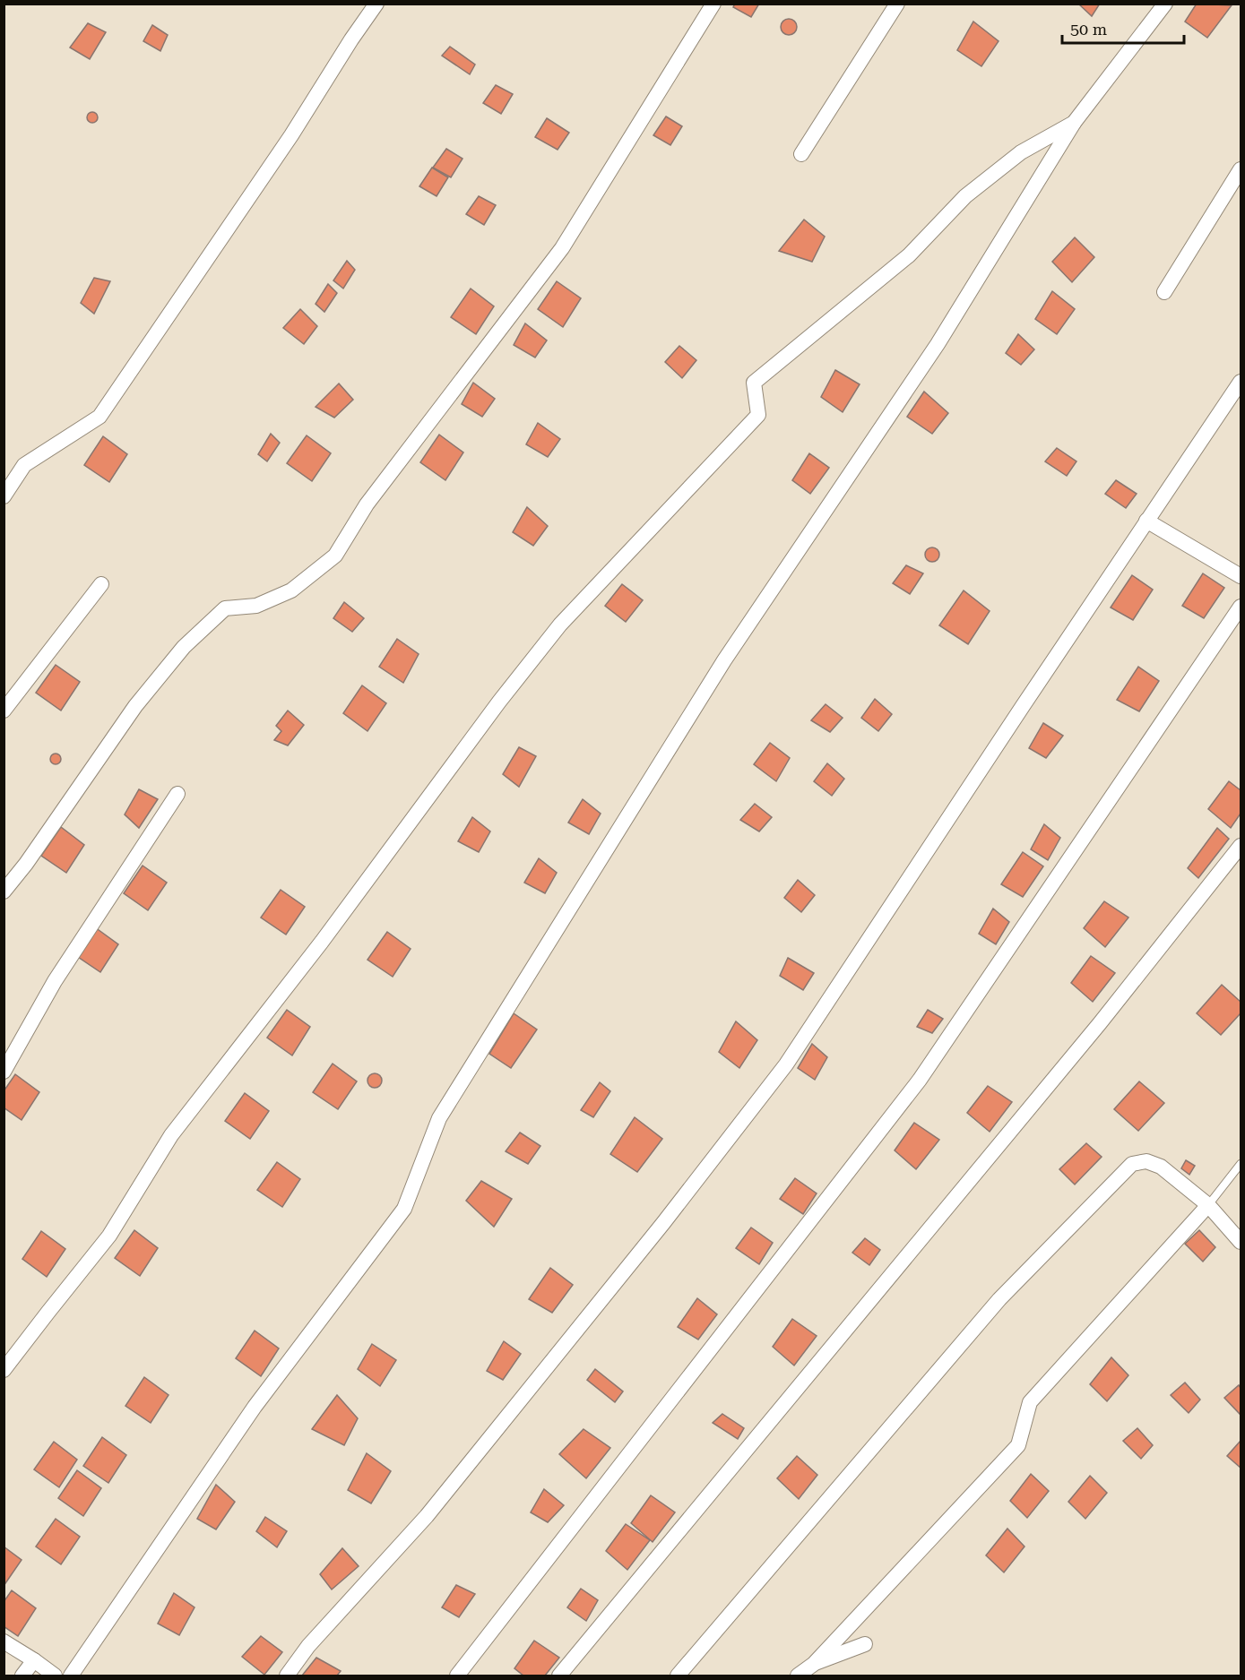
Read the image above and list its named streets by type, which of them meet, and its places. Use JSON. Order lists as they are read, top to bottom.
{
  "scale_bar": "50 m"
}
